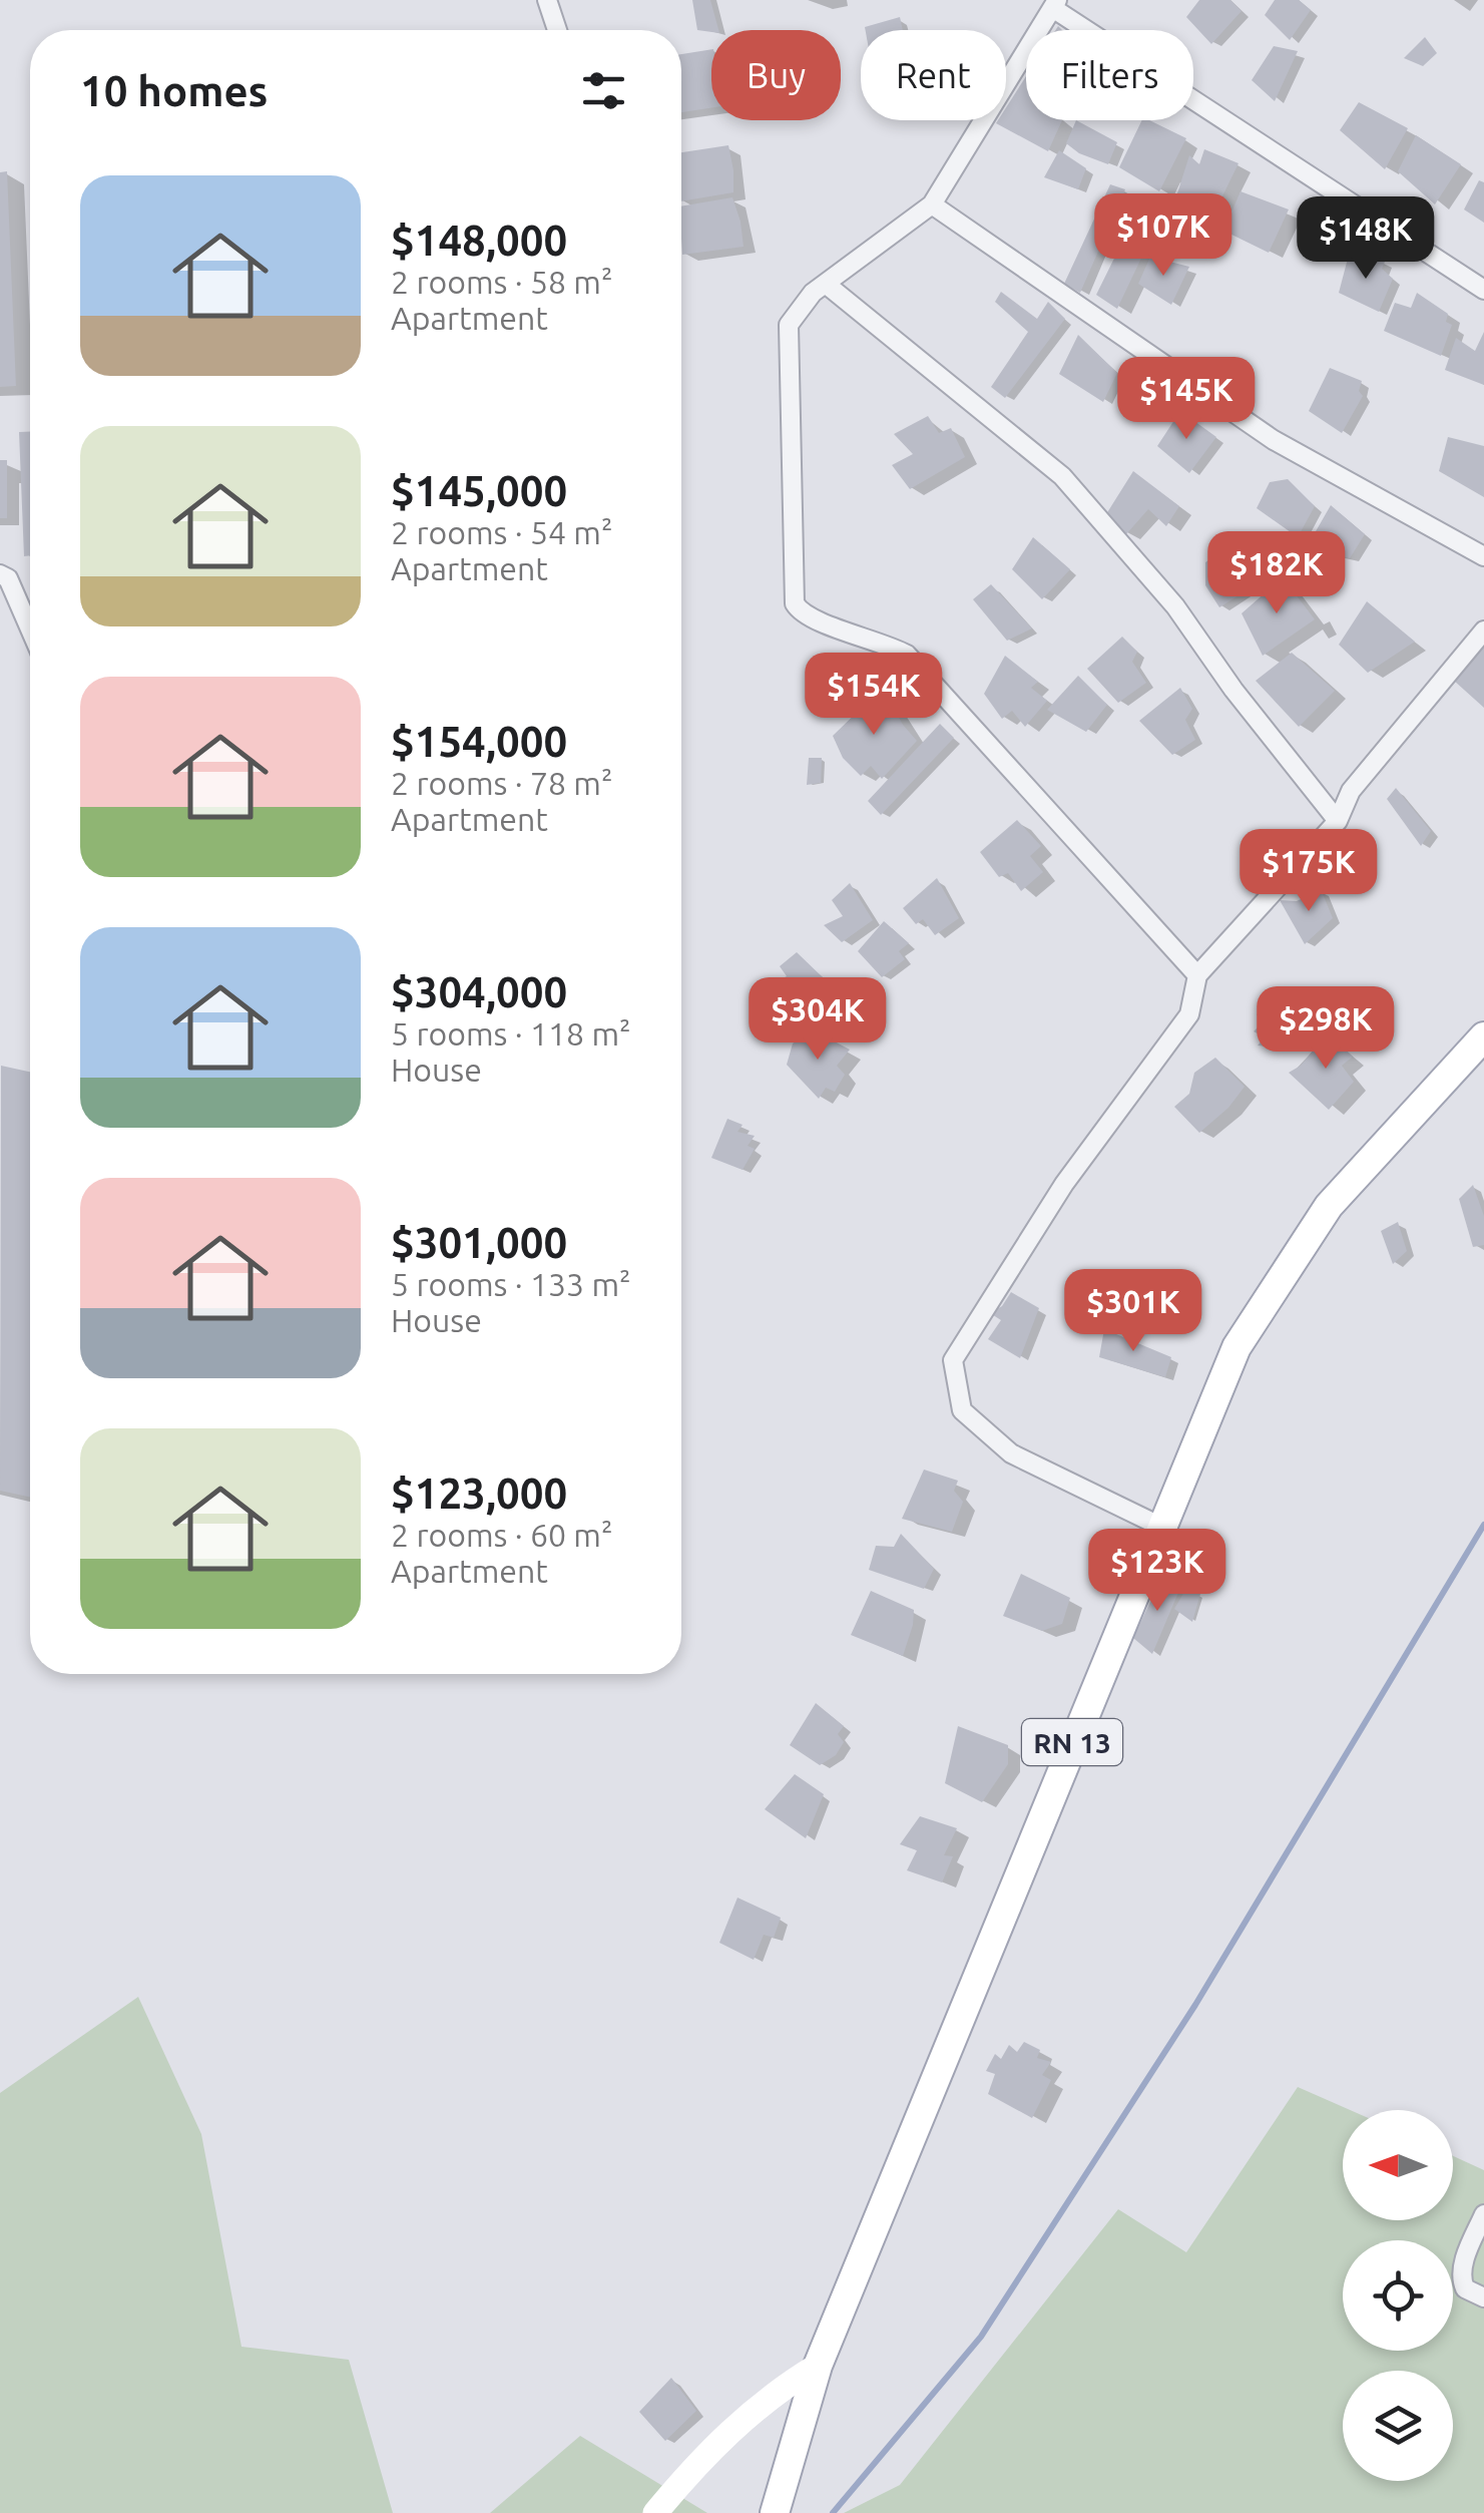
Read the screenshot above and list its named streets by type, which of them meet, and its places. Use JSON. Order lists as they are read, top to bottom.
{
  "streets": {
    "main road": ["RN 13"]
  },
  "north": "left",
  "page": {
    "chip": ["Buy", "Rent", "Filters"],
    "heading": "10 homes",
    "list": [
      {
        "name": "$148,000",
        "note": "2 rooms · 58 m² · Apartment"
      },
      {
        "name": "$145,000",
        "note": "2 rooms · 54 m² · Apartment"
      },
      {
        "name": "$154,000",
        "note": "2 rooms · 78 m² · Apartment"
      },
      {
        "name": "$304,000",
        "note": "5 rooms · 118 m² · House"
      },
      {
        "name": "$301,000",
        "note": "5 rooms · 133 m² · House"
      },
      {
        "name": "$123,000",
        "note": "2 rooms · 60 m² · Apartment"
      }
    ],
    "price": [
      "$107K",
      "$148K",
      "$145K",
      "$182K",
      "$154K",
      "$175K",
      "$304K",
      "$298K",
      "$301K",
      "$123K"
    ]
  }
}
